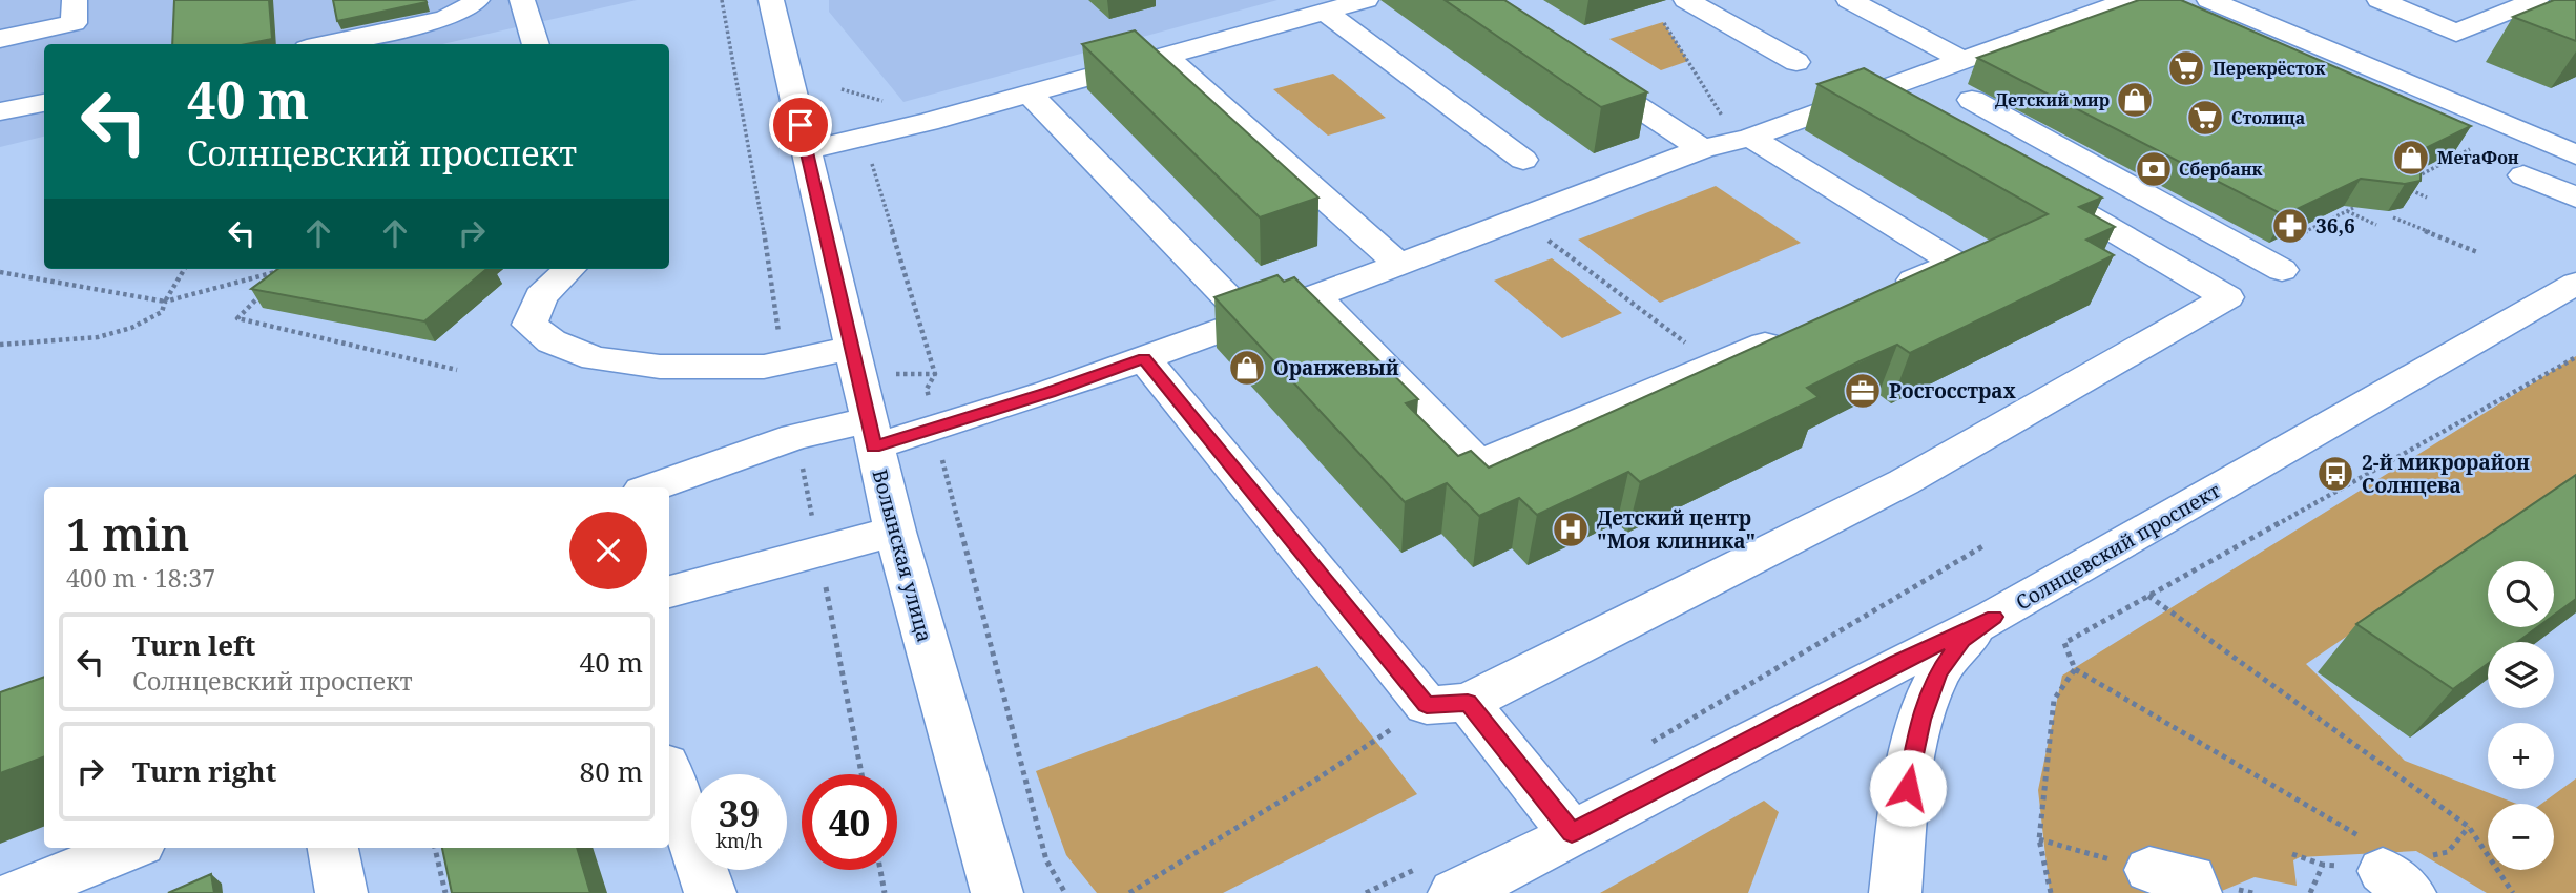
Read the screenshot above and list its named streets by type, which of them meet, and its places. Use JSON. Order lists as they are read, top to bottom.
{
  "streets": {
    "street": ["Солнцевский проспект", "Волынская улица"]
  },
  "places": {
    "supermarket": ["Перекрёсток", "Столица"],
    "shop": ["Детский мир", "МегаФон", "Оранжевый"],
    "bank": ["Сбербанк"],
    "pharmacy": ["36,6"],
    "office": ["Росгосстрах"],
    "bus stop": ["2-й микрорайон Солнцева"],
    "hospital": ["Детский центр \"Моя клиника\""]
  },
  "page": {
    "turn": ["40 m", "Солнцевский проспект"],
    "heading": ["1 min", "400 m · 18:37"],
    "map_buttons": ["+", "−"],
    "list": [
      {
        "name": "Turn left",
        "note": "Солнцевский проспект",
        "value": "40 m"
      },
      {
        "name": "Turn right",
        "value": "80 m"
      }
    ],
    "speed": "39 km/h",
    "limit": "40"
  }
}
